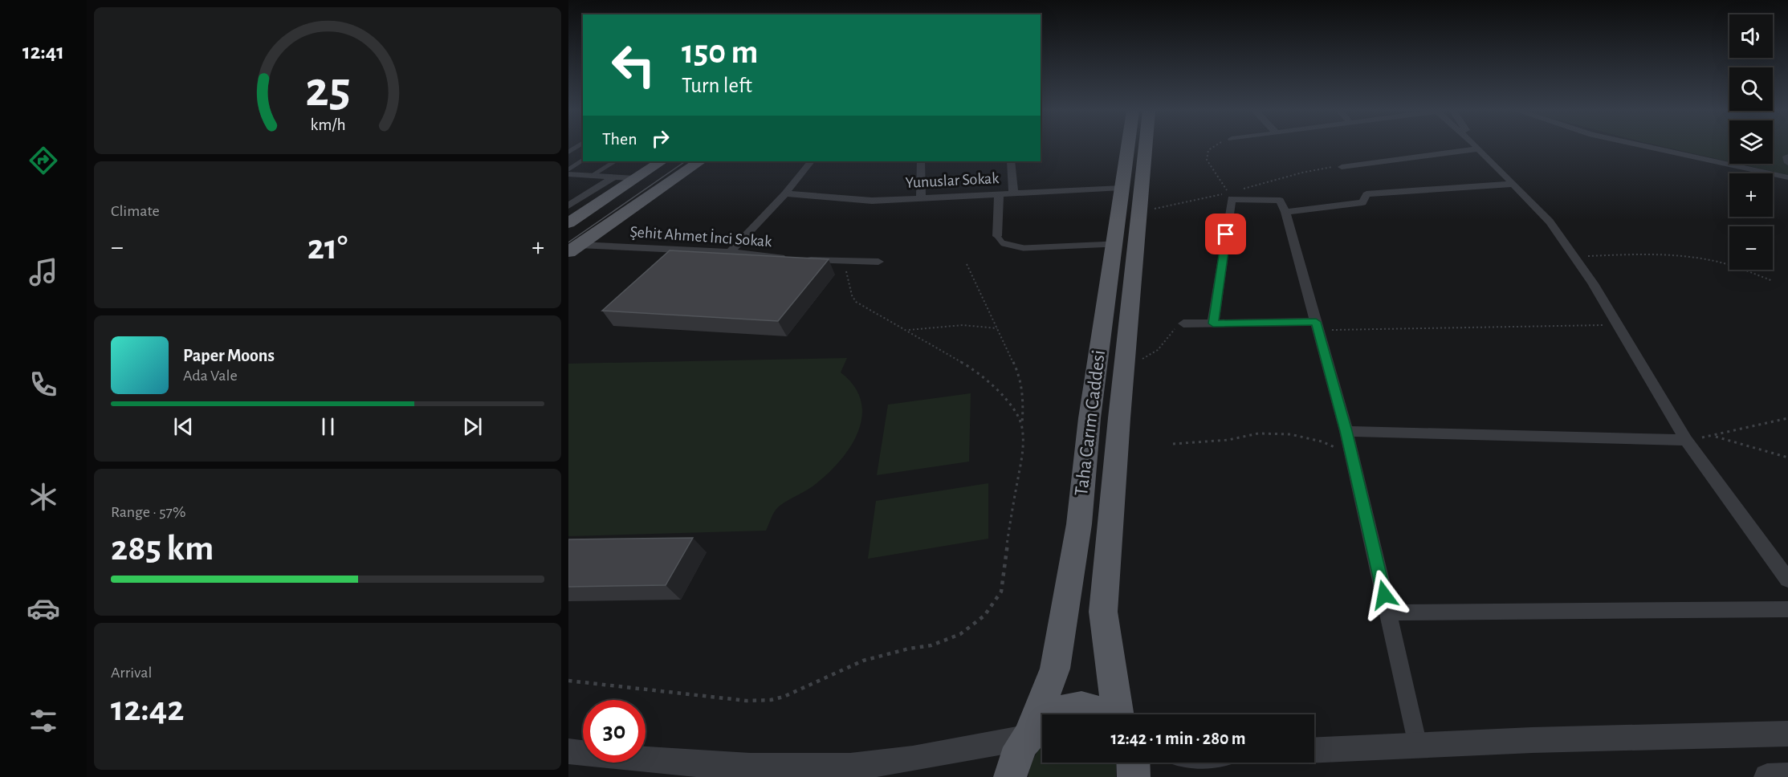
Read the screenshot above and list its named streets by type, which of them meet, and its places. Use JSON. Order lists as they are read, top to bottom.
{
  "streets": {
    "main road": ["Taha Carım Caddesi"],
    "street": ["Yunuslar Sokak", "Şehit Ahmet İnci Sokak"]
  },
  "crossings": [
    ["Yunuslar Sokak", "Taha Carım Caddesi"]
  ],
  "page": {
    "tabs": "12:41",
    "map_buttons": ["+", "−"],
    "turn": ["150 m", "Turn left"],
    "then": "Then",
    "tile": [
      "Climate",
      ["Range · 57%", "285 km"],
      ["Arrival", "12:42"]
    ],
    "heat": ["−", "21°", "+"],
    "song": ["Paper Moons", "Ada Vale"],
    "limit": "30",
    "trip": "12:42 · 1 min · 280 m",
    "gauge": ["25", "km/h"]
  }
}
